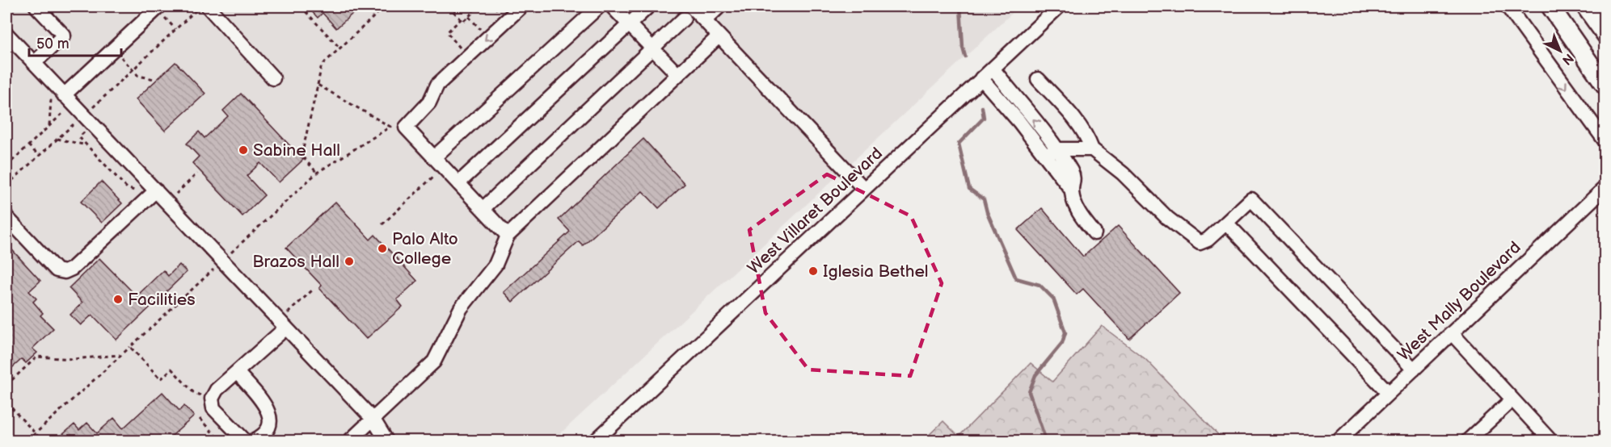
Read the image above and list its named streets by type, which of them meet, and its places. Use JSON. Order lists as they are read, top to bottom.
{
  "streets": {
    "street": ["West Villaret Boulevard", "West Mally Boulevard"]
  },
  "places": [
    "Sabine Hall",
    "Palo Alto College",
    "Brazos Hall",
    "Iglesia Bethel",
    "Facilities"
  ],
  "scale_bar": "50 m",
  "north": "bottom right"
}
